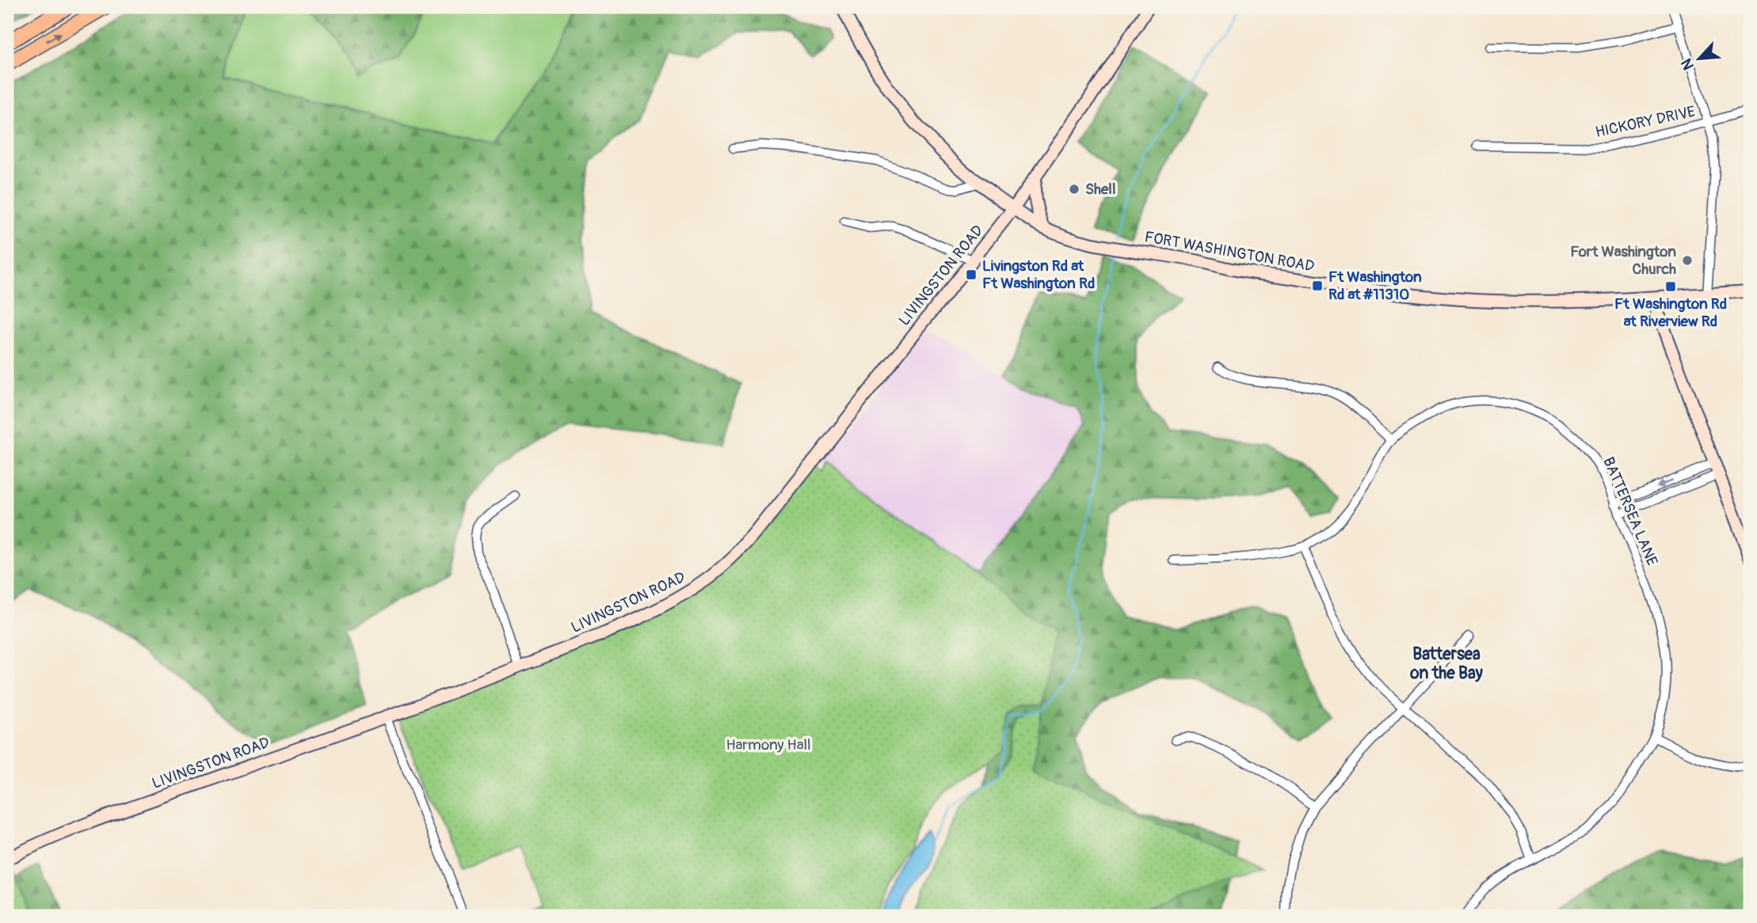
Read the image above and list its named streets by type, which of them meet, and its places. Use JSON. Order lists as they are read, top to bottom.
{
  "streets": {
    "main road": ["FORT WASHINGTON ROAD", "LIVINGSTON ROAD"],
    "street": ["HICKORY DRIVE", "BATTERSEA LANE"]
  },
  "crossings": [
    ["FORT WASHINGTON ROAD", "LIVINGSTON ROAD"]
  ],
  "districts": ["Battersea on the Bay"],
  "parks": ["Harmony Hall"],
  "places": {
    "other": ["Shell", "Fort Washington Church"],
    "transit": ["Livingston Rd at Ft Washington Rd", "Ft Washington Rd at #11310", "Ft Washington Rd at Riverview Rd"]
  },
  "north": "bottom left"
}
